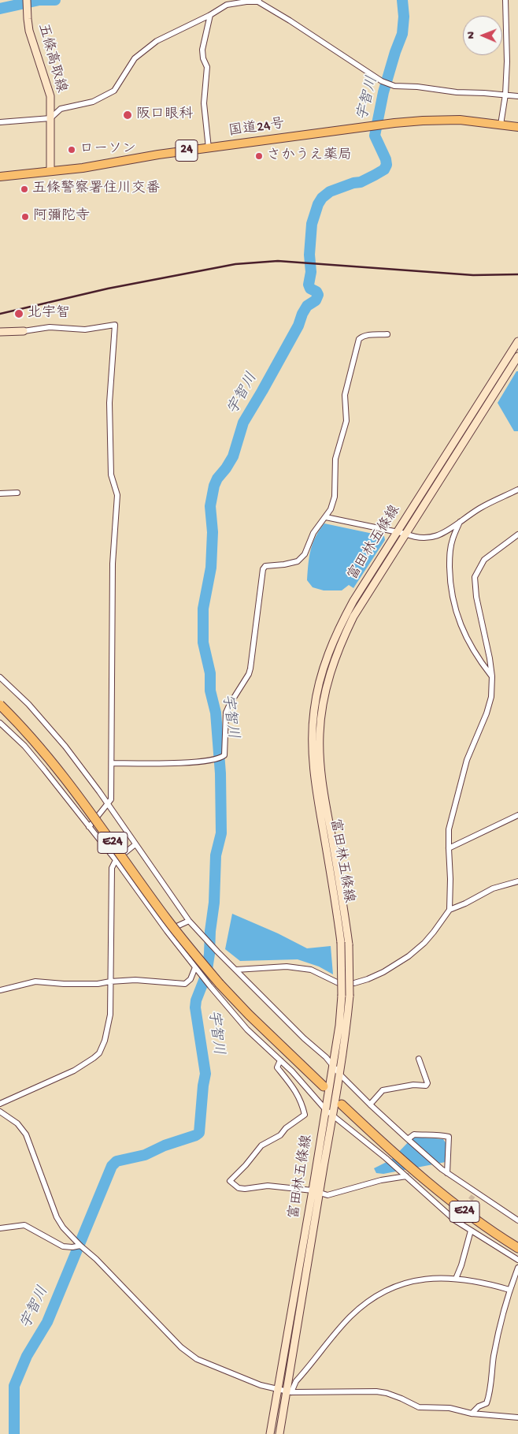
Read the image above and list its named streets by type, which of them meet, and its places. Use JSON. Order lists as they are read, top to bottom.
{
  "streets": {
    "highway": ["国道24号", "24", "E24"],
    "main road": ["五條高取線", "富田林五條線"]
  },
  "crossings": [
    ["五條高取線", "国道24号"]
  ],
  "water": ["宇智川"],
  "places": [
    "阪口眼科",
    "ローソン",
    "さかうえ薬局",
    "五條警察署住川交番",
    "阿彌陀寺",
    "北宇智"
  ],
  "north": "left"
}
